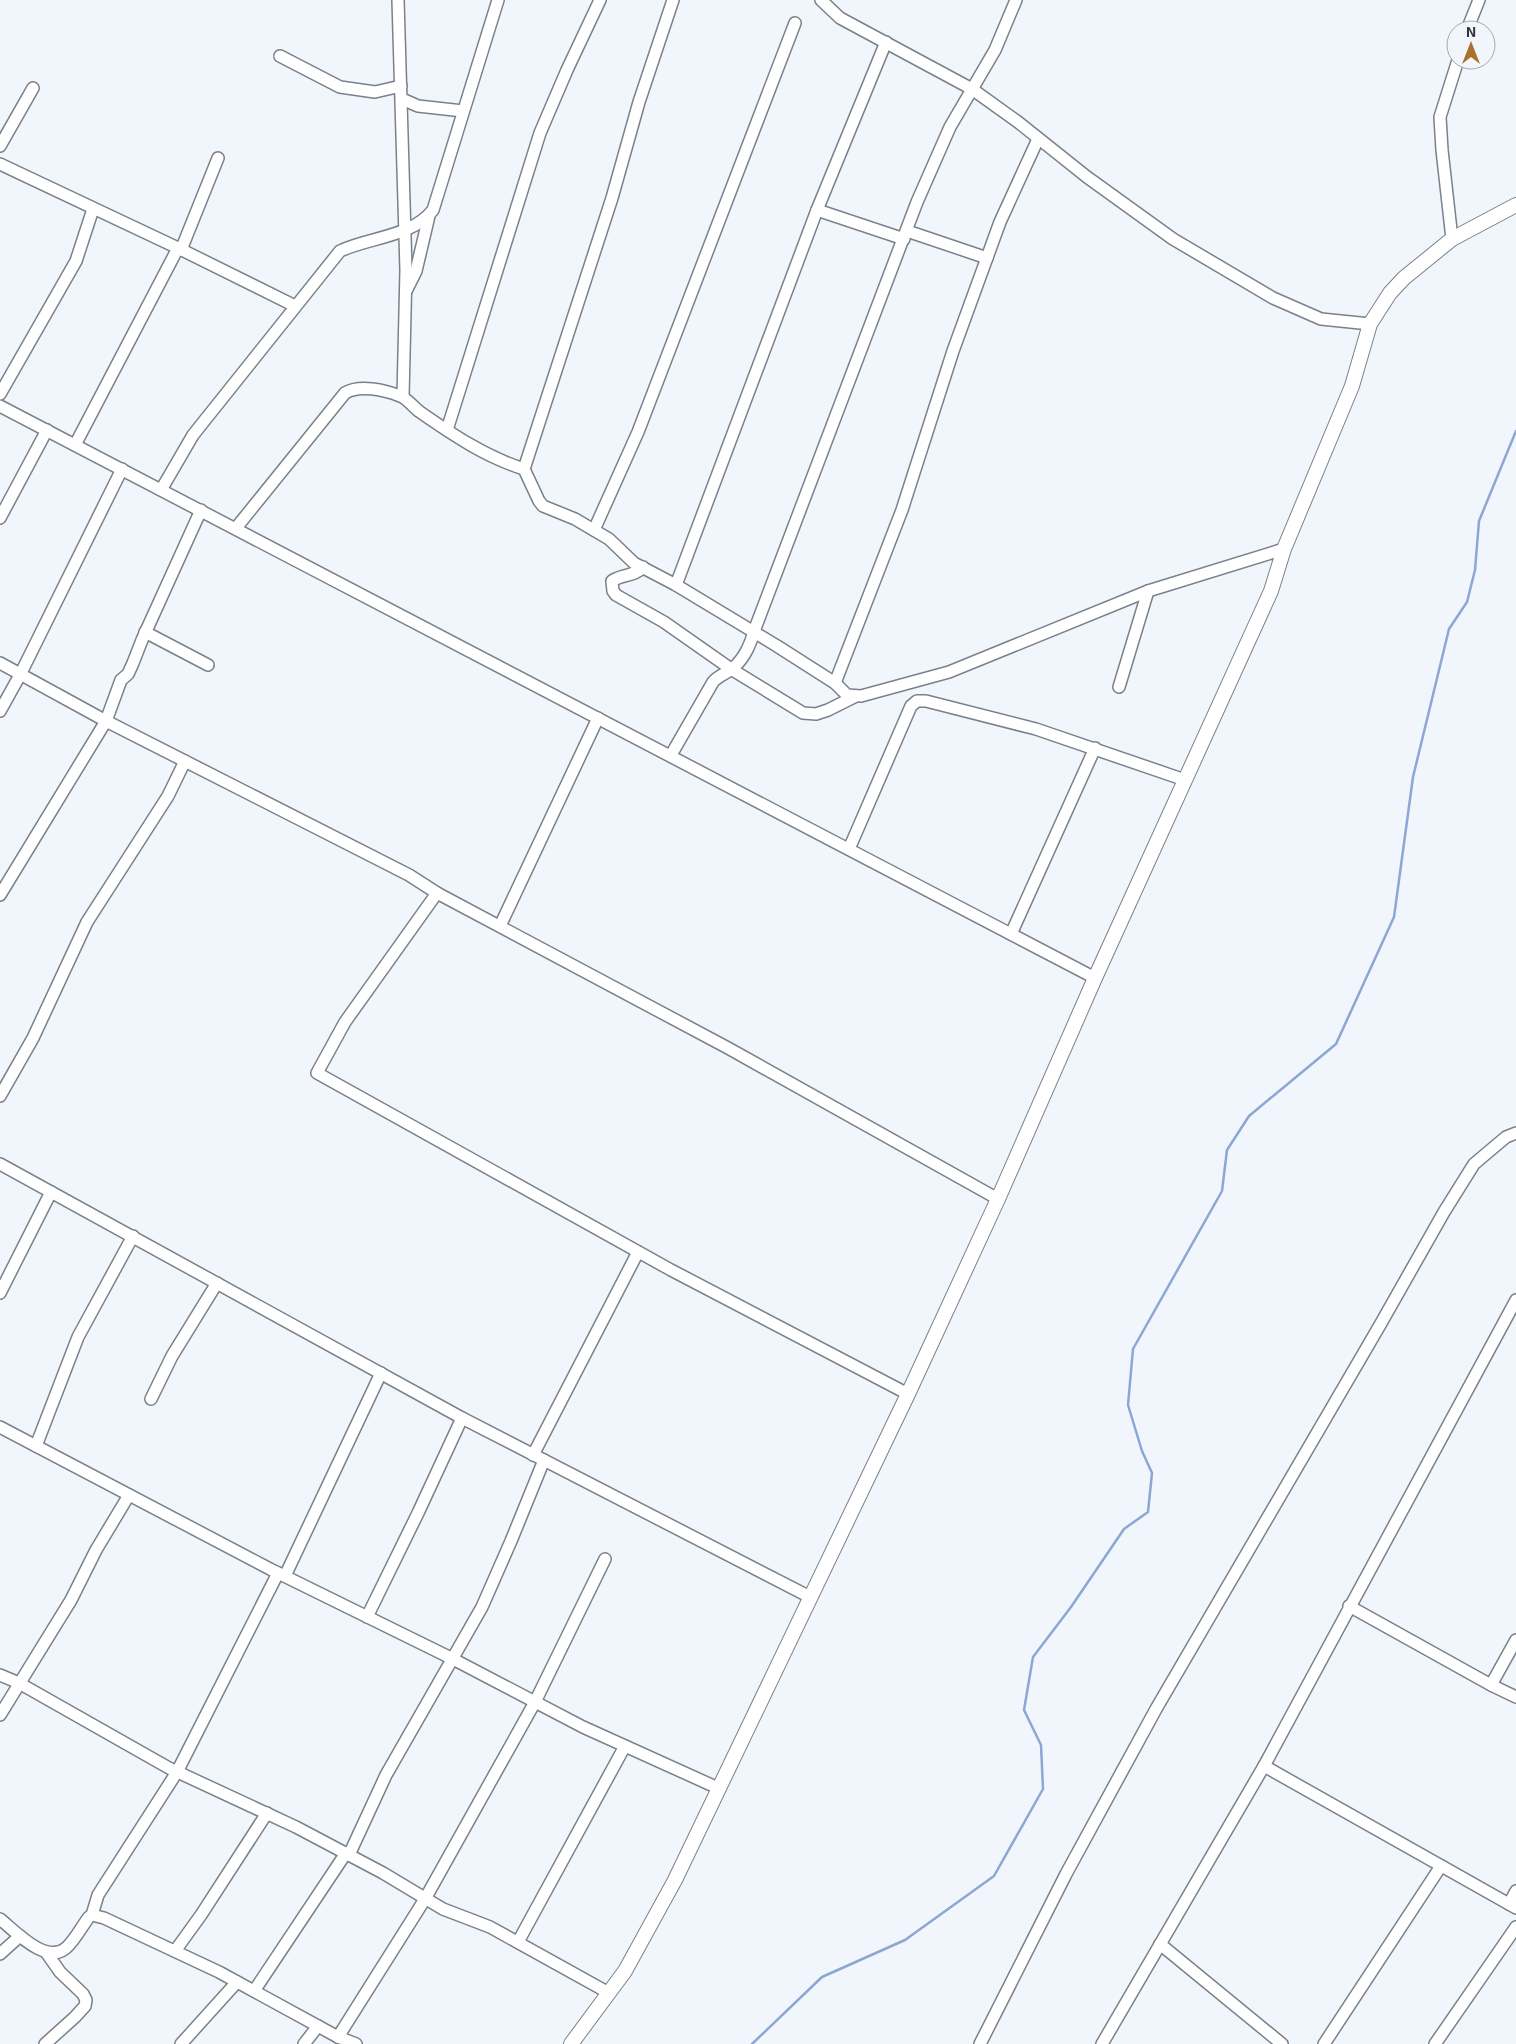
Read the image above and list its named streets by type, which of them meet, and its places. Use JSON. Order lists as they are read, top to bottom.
{
  "north": "top"
}
